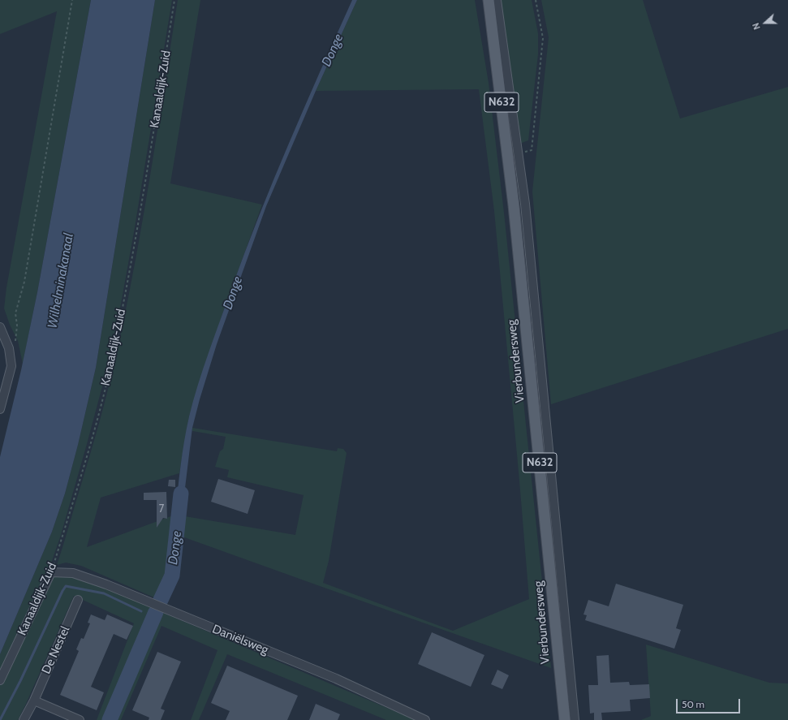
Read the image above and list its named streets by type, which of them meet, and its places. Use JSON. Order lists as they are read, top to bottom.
{
  "streets": {
    "main road": ["N632", "Vierbundersweg"],
    "street": ["Kanaaldijk-Zuid", "Daniëlsweg", "De Nestel"]
  },
  "crossings": [
    ["Kanaaldijk-Zuid", "Daniëlsweg"]
  ],
  "water": ["Donge", "Wilhelminakanaal"],
  "house_numbers": ["7"],
  "scale_bar": "50 m",
  "north": "left"
}
